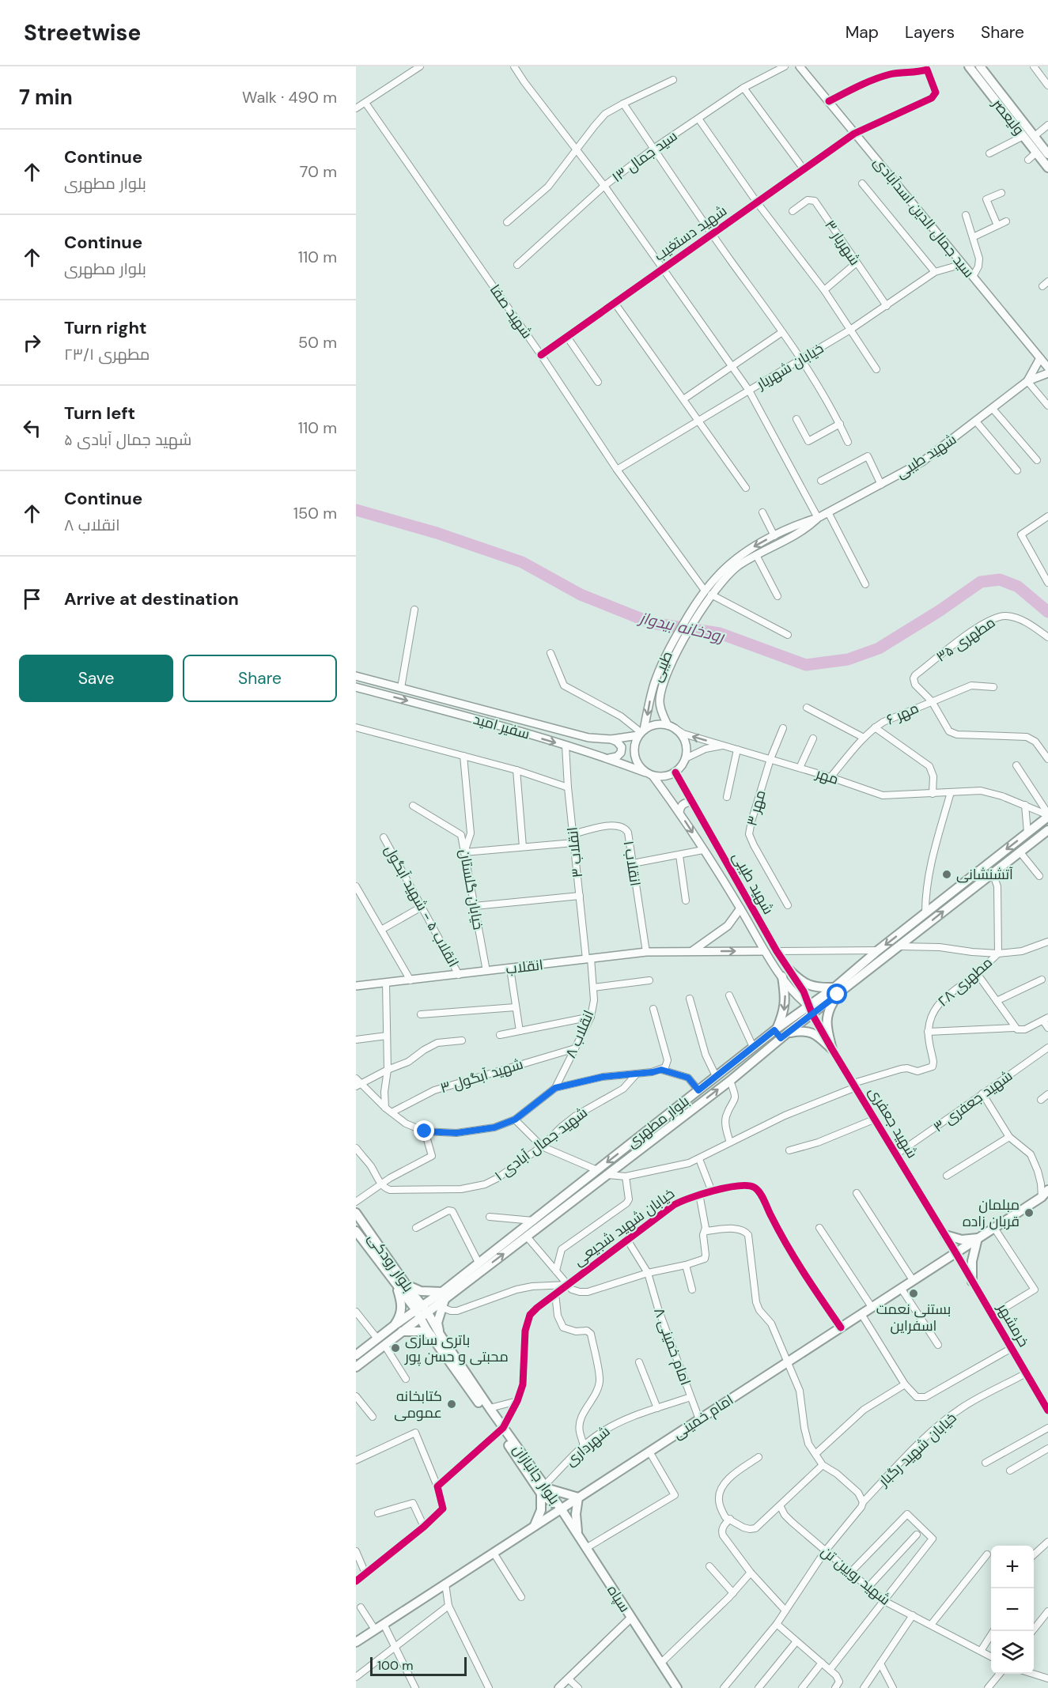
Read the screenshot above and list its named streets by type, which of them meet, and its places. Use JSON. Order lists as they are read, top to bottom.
{
  "streets": {
    "main road": [
      "ولیعصر",
      "بلوار مطهری",
      "بلوار رودکی",
      "امام خمینی",
      "بلوار جانبازان",
      "سپاه"
    ],
    "street": [
      "سید جمال ۱۳",
      "سید جمال الدین اسدآبادی",
      "شهید دستغیب",
      "شهریار ۳",
      "شهید صفا",
      "خیابان شهریار",
      "شهید طیبی",
      "مطهری ۳۵",
      "طیبی",
      "مهر ۶",
      "سفیر امید",
      "مهر",
      "مهر ۳",
      "انقلاب ۳",
      "انقلاب ۱",
      "خیابان گلستان",
      "انقلاب ۵ - شهید آبگول",
      "انقلاب",
      "مطهری ۲۸",
      "انقلاب ۸",
      "شهید آبگول ۳",
      "شهید جعفری ۳",
      "شهید جعفری",
      "شهید جمال آبادی ۱",
      "خیابان شهید شجیعی",
      "خرمشهر",
      "امام خمینی ۸",
      "شهرداری",
      "خیابان شهید رگبار",
      "شهید رویین تن"
    ]
  },
  "crossings": [
    ["سید جمال الدین اسدآبادی", "شهید دستغیب"],
    ["سید جمال الدین اسدآبادی", "خیابان شهریار"],
    ["سید جمال الدین اسدآبادی", "شهید طیبی"],
    ["شهید دستغیب", "شهید صفا"],
    ["شهریار ۳", "خیابان شهریار"],
    ["شهید صفا", "خیابان شهریار"],
    ["شهید صفا", "شهید طیبی"],
    ["شهید طیبی", "طیبی"],
    ["شهید طیبی", "سفیر امید"],
    ["شهید طیبی", "مهر"],
    ["شهید طیبی", "انقلاب"],
    ["شهید طیبی", "بلوار مطهری"],
    ["شهید طیبی", "شهید جعفری"],
    ["مطهری ۳۵", "مهر ۶"],
    ["طیبی", "سفیر امید"],
    ["طیبی", "مهر"],
    ["مهر ۶", "مهر"],
    ["سفیر امید", "مهر"],
    ["سفیر امید", "انقلاب ۳"],
    ["مهر", "مهر ۳"],
    ["مهر", "بلوار مطهری"],
    ["انقلاب ۳", "انقلاب ۱"],
    ["انقلاب ۳", "انقلاب"],
    ["انقلاب ۳", "انقلاب ۸"],
    ["انقلاب ۱", "انقلاب"],
    ["خیابان گلستان", "انقلاب"],
    ["انقلاب ۵ - شهید آبگول", "انقلاب"],
    ["انقلاب", "انقلاب ۸"],
    ["مطهری ۲۸", "بلوار مطهری"],
    ["مطهری ۲۸", "شهید جعفری"],
    ["انقلاب ۸", "شهید آبگول ۳"],
    ["شهید جعفری ۳", "شهید جعفری"],
    ["بلوار مطهری", "شهید جعفری"],
    ["بلوار مطهری", "بلوار رودکی"],
    ["بلوار مطهری", "بلوار جانبازان"],
    ["شهید جعفری", "خرمشهر"],
    ["شهید جعفری", "امام خمینی"],
    ["خیابان شهید شجیعی", "امام خمینی ۸"],
    ["خیابان شهید شجیعی", "امام خمینی"],
    ["خیابان شهید شجیعی", "بلوار جانبازان"],
    ["بلوار رودکی", "بلوار جانبازان"],
    ["خرمشهر", "امام خمینی"],
    ["خرمشهر", "خیابان شهید رگبار"],
    ["امام خمینی ۸", "امام خمینی"],
    ["امام خمینی ۸", "شهرداری"],
    ["امام خمینی", "بلوار جانبازان"],
    ["امام خمینی", "سپاه"],
    ["شهرداری", "بلوار جانبازان"],
    ["خیابان شهید رگبار", "شهید رویین تن"],
    ["بلوار جانبازان", "سپاه"]
  ],
  "water": ["رودخانه بیدواز"],
  "places": [
    "آتشنشانی",
    "مبلمان قربان زاده",
    "بستنی نعمت اسفراین",
    "باتری سازی محبتی و حسن پور",
    "کتابخانه عمومی"
  ],
  "scale_bar": "100 m",
  "page": {
    "header": "Streetwise",
    "nav": ["Map", "Layers", "Share"],
    "heading": ["7 min", "Walk · 490 m"],
    "list": [
      ["Continue", "بلوار مطهری", "70 m"],
      ["Continue", "بلوار مطهری", "110 m"],
      ["Turn right", "مطهری ۲۳/۱", "50 m"],
      ["Turn left", "شهید جمال آبادی ۵", "110 m"],
      ["Continue", "انقلاب ۸", "150 m"],
      "Arrive at destination"
    ],
    "buttons": ["Save", "Share"],
    "map_buttons": ["+", "−"],
    "scale": "100 m"
  }
}
